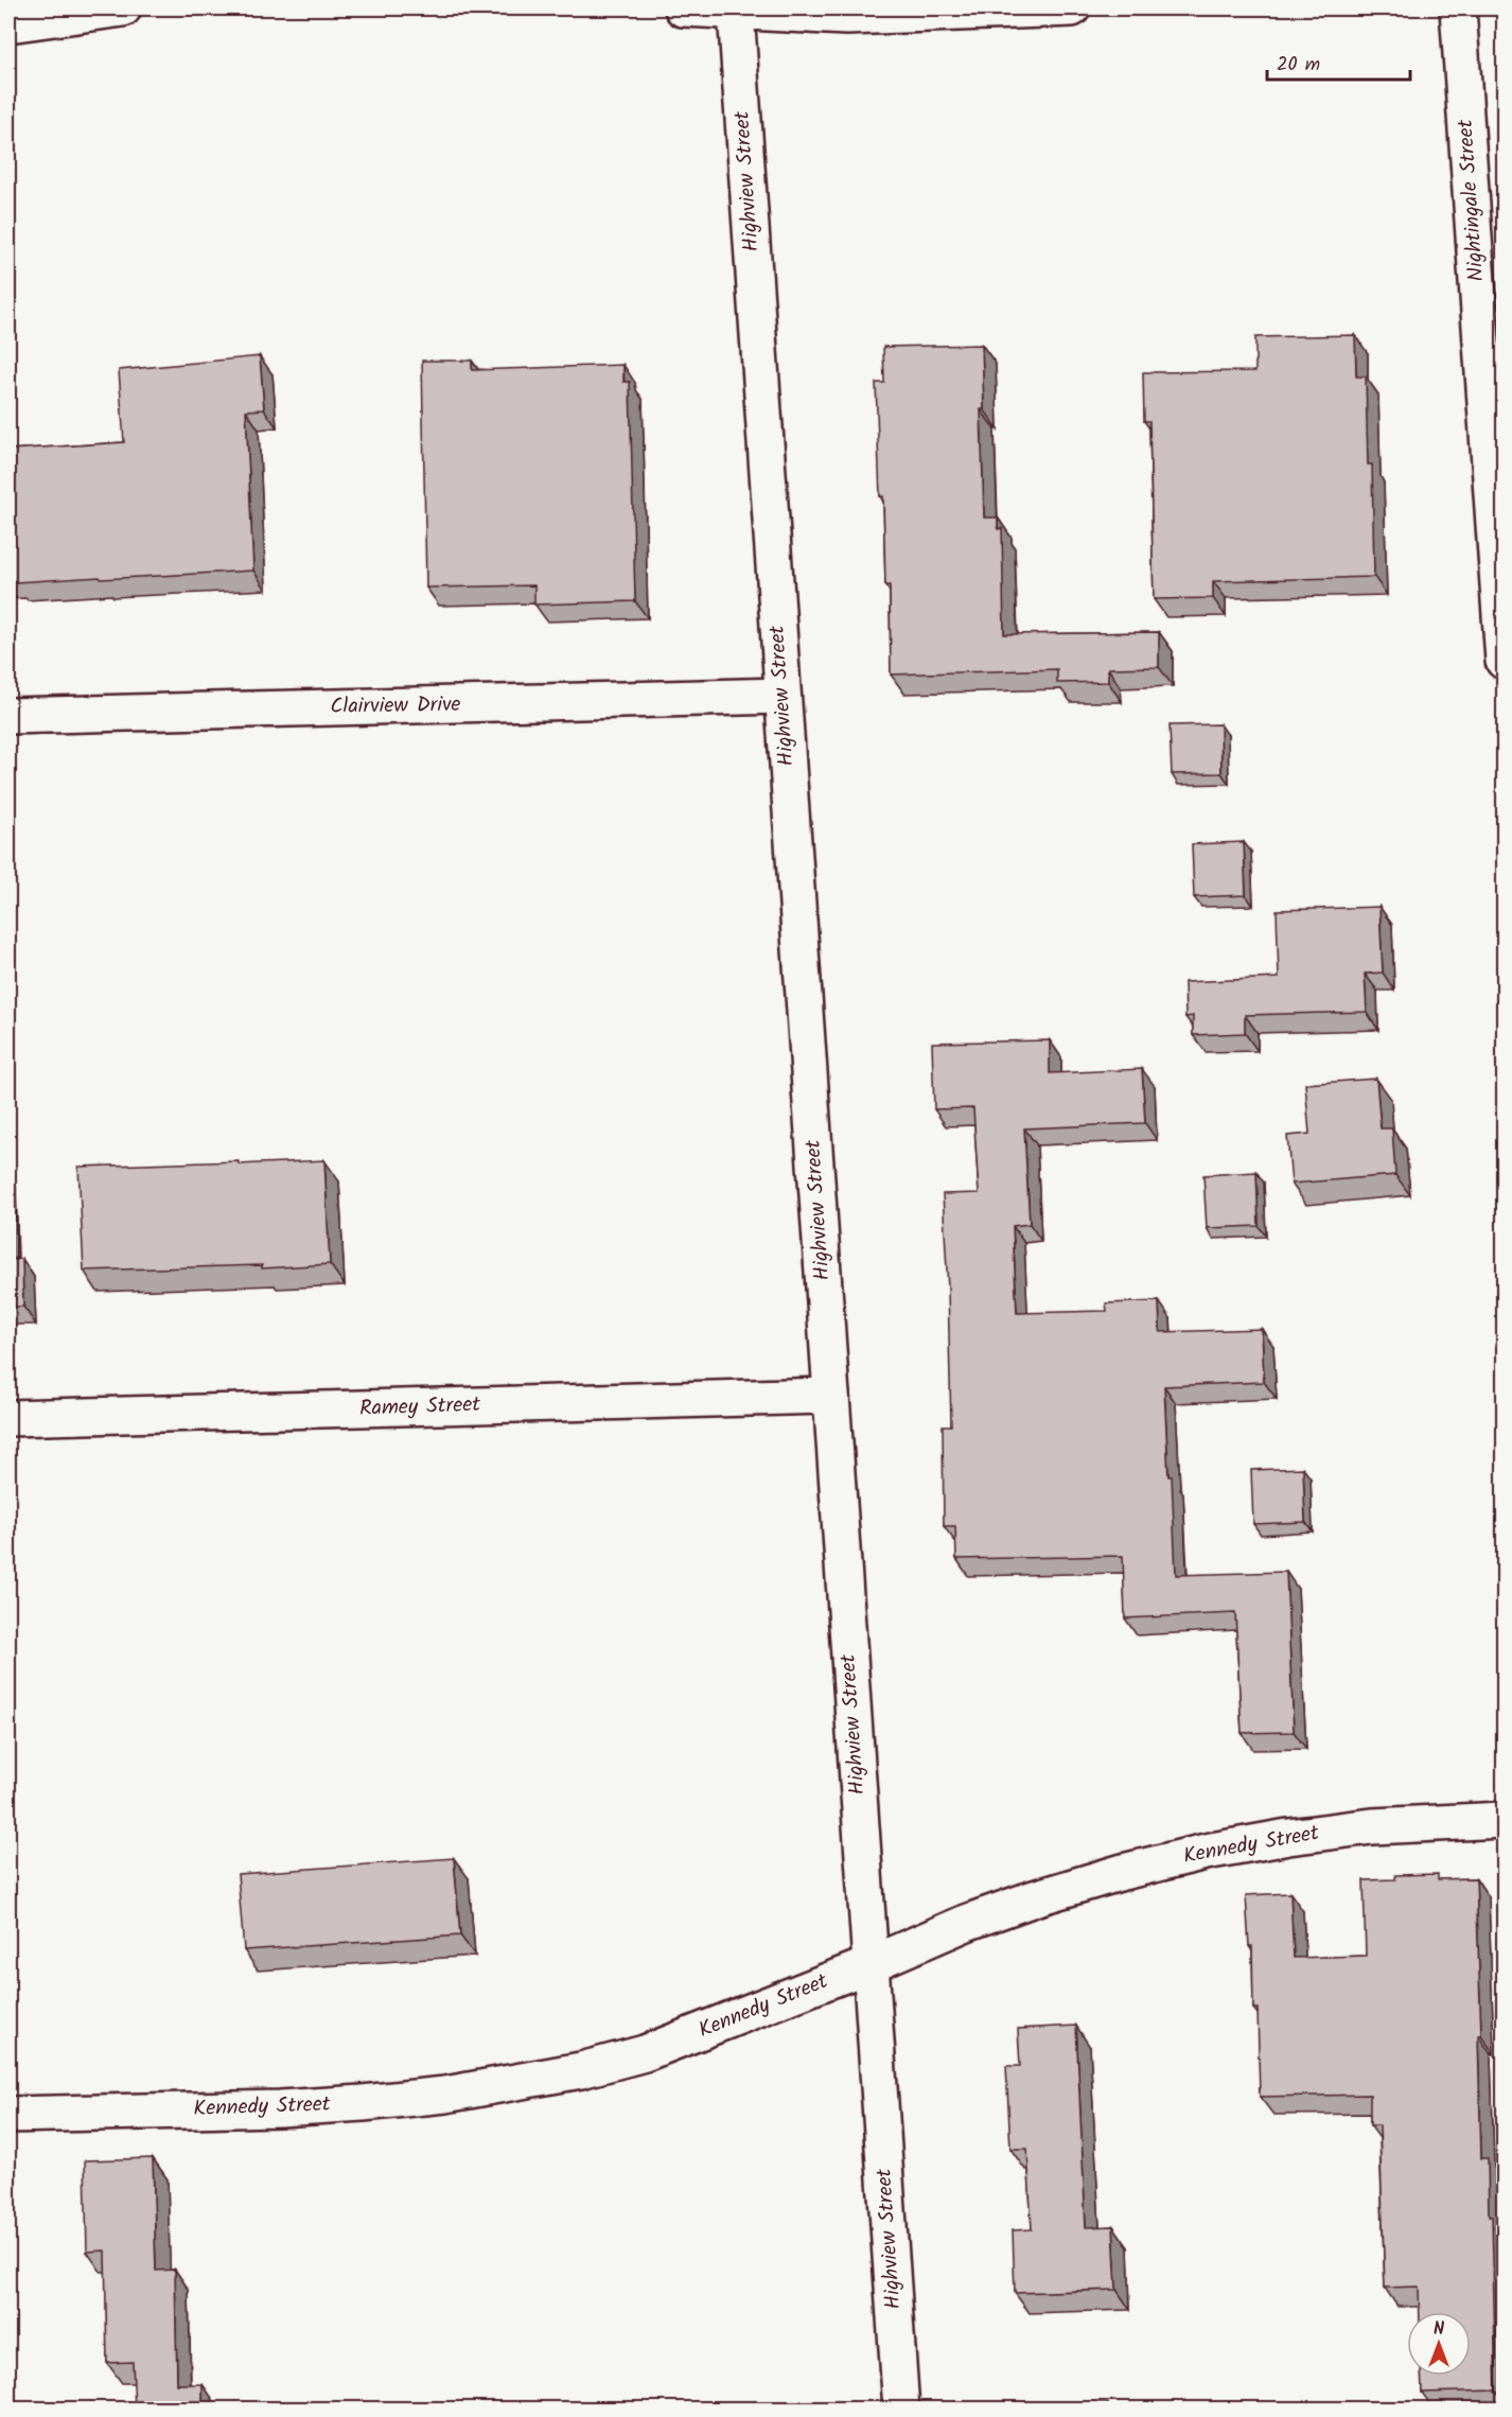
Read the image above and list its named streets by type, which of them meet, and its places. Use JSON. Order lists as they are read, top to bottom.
{
  "streets": {
    "street": [
      "Highview Street",
      "Nightingale Street",
      "Clairview Drive",
      "Ramey Street",
      "Kennedy Street"
    ]
  },
  "crossings": [
    ["Highview Street", "Clairview Drive"],
    ["Highview Street", "Ramey Street"],
    ["Highview Street", "Kennedy Street"]
  ],
  "scale_bar": "20 m",
  "north": "top"
}
